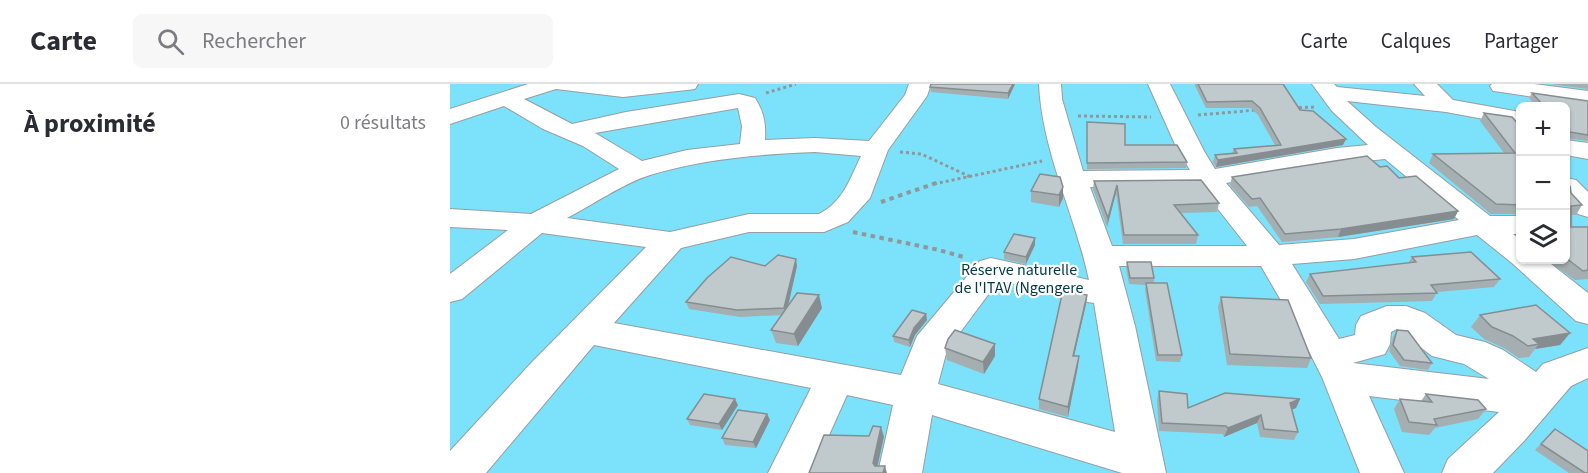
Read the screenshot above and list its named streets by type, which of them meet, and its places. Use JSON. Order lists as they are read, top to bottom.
{
  "parks": ["Réserve naturelle de l'ITAV (Ngengere"],
  "page": {
    "header": "Carte",
    "search": "Rechercher",
    "nav": ["Carte", "Calques", "Partager"],
    "heading": ["À proximité", "0 résultats"],
    "map_buttons": ["+", "−"]
  }
}
